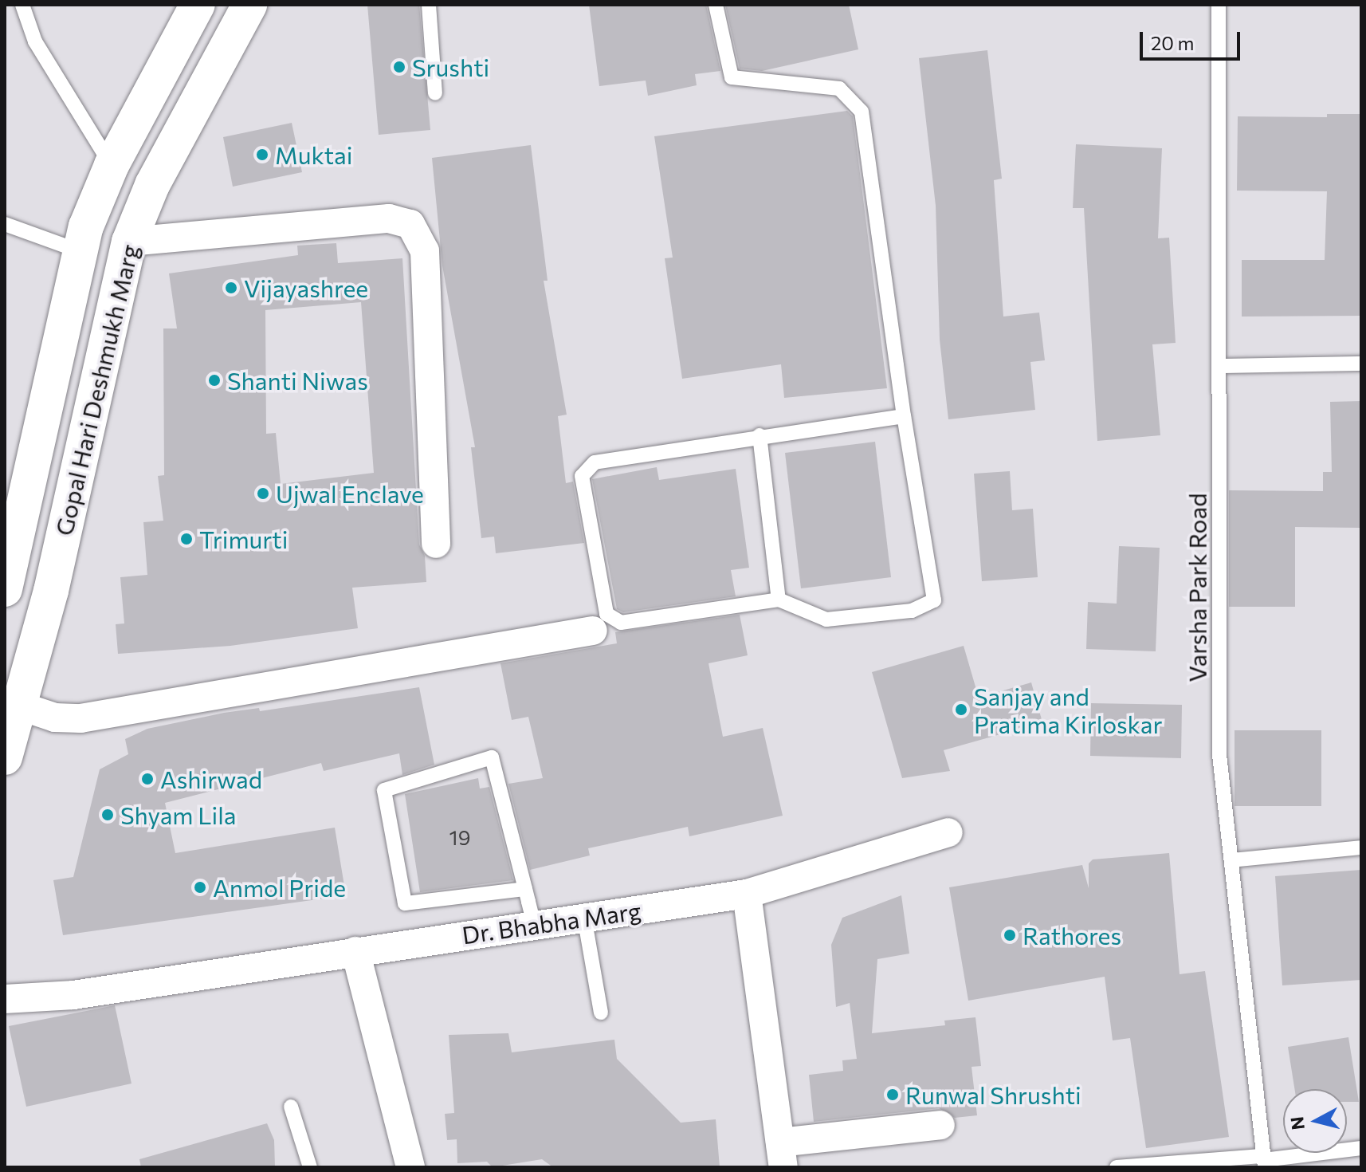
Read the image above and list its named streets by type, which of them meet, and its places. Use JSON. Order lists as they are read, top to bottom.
{
  "streets": {
    "main road": ["Gopal Hari Deshmukh Marg"],
    "street": ["Dr. Bhabha Marg"],
    "lane": ["Varsha Park Road"]
  },
  "places": [
    "Srushti",
    "Muktai",
    "Vijayashree",
    "Shanti Niwas",
    "Ujwal Enclave",
    "Trimurti",
    "Sanjay and Pratima Kirloskar",
    "Ashirwad",
    "Shyam Lila",
    "Anmol Pride",
    "Rathores",
    "Runwal Shrushti"
  ],
  "house_numbers": ["19"],
  "scale_bar": "20 m",
  "north": "left"
}
